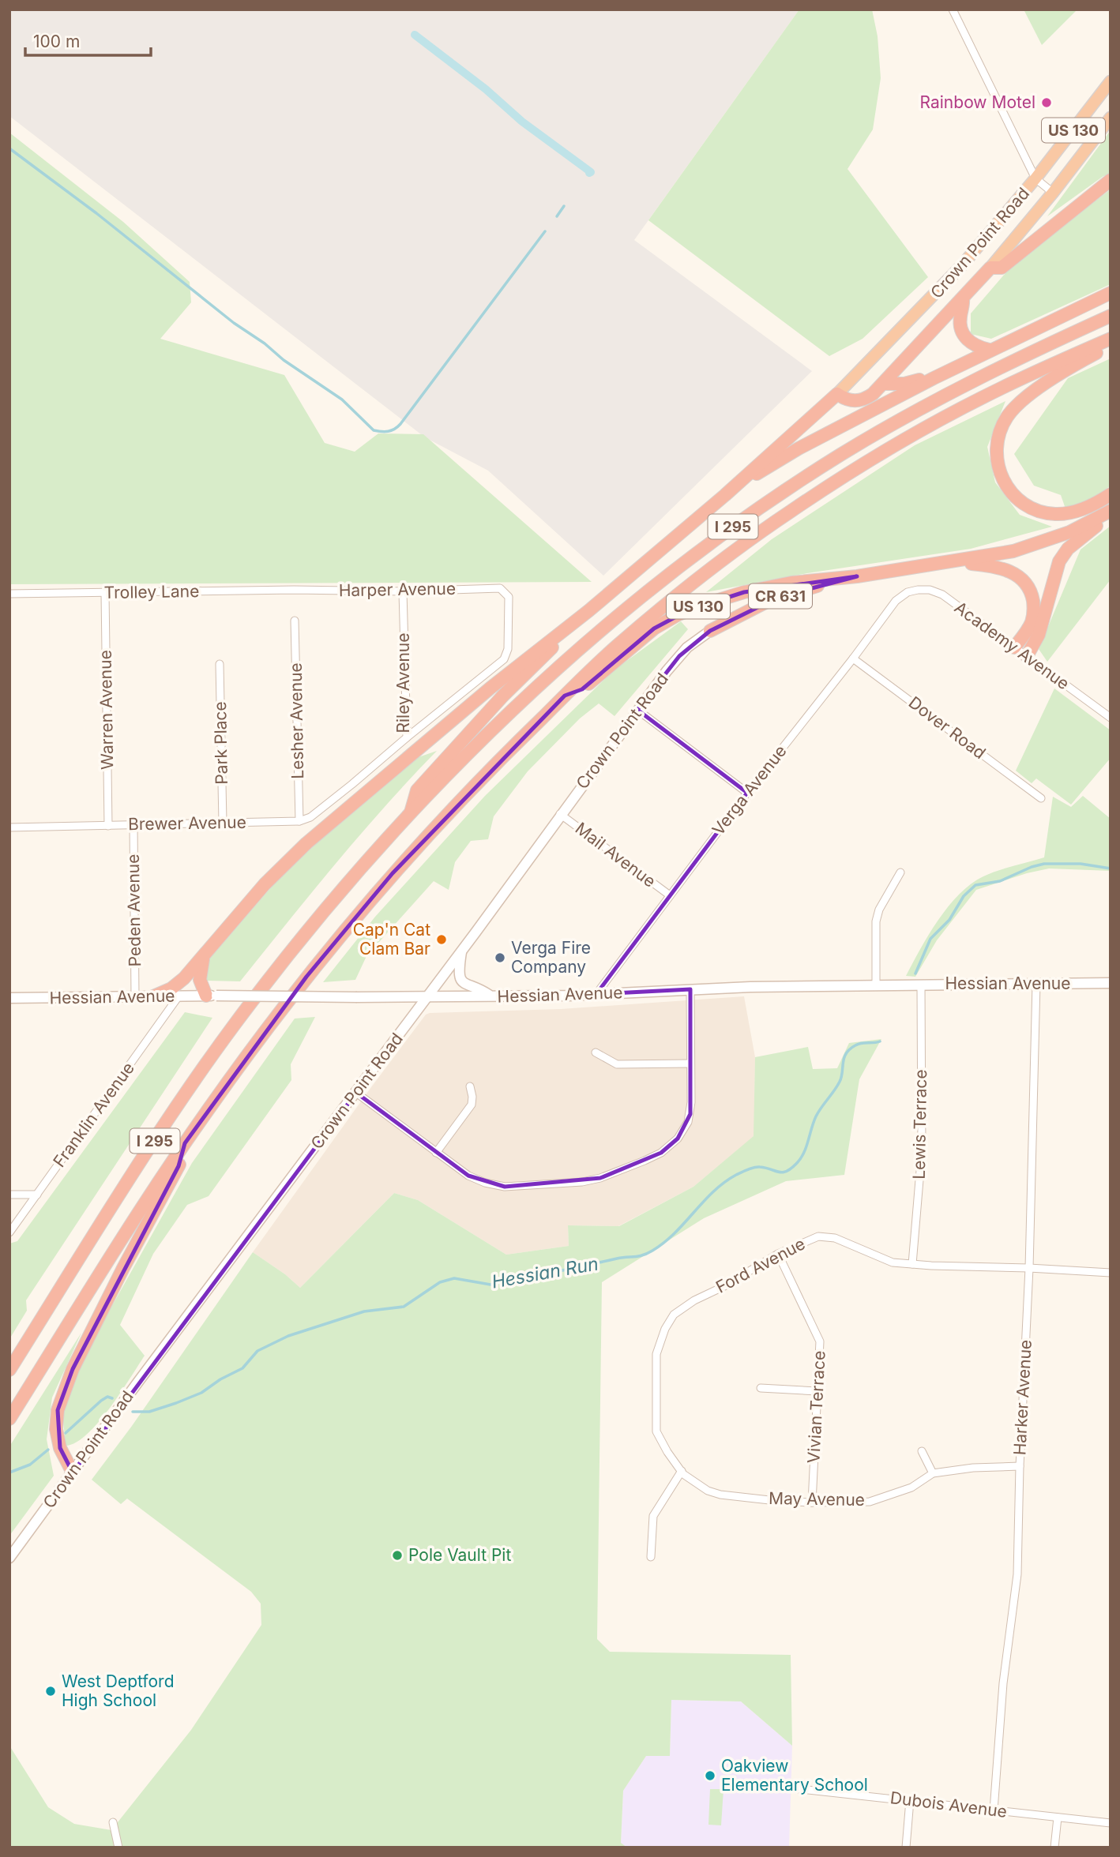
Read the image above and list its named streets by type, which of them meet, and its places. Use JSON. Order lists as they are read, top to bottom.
{
  "streets": {
    "highway": [
      "US 130",
      "Crown Point Road",
      "I 295",
      "CR 631"
    ],
    "main road": ["Hessian Avenue"],
    "street": [
      "Harper Avenue",
      "Trolley Lane",
      "Academy Avenue",
      "Riley Avenue",
      "Warren Avenue",
      "Lesher Avenue",
      "Dover Road",
      "Park Place",
      "Verga Avenue",
      "Brewer Avenue",
      "Mail Avenue",
      "Peden Avenue",
      "Franklin Avenue",
      "Lewis Terrace",
      "Ford Avenue",
      "Harker Avenue",
      "Vivian Terrace",
      "May Avenue",
      "Dubois Avenue"
    ]
  },
  "crossings": [
    ["US 130", "Crown Point Road"],
    ["US 130", "I 295"],
    ["US 130", "CR 631"],
    ["Crown Point Road", "CR 631"],
    ["Crown Point Road", "Mail Avenue"],
    ["Crown Point Road", "Hessian Avenue"],
    ["Harper Avenue", "Trolley Lane"],
    ["Harper Avenue", "Riley Avenue"],
    ["Trolley Lane", "Warren Avenue"],
    ["Academy Avenue", "Verga Avenue"],
    ["Riley Avenue", "Brewer Avenue"],
    ["Warren Avenue", "Brewer Avenue"],
    ["Lesher Avenue", "Brewer Avenue"],
    ["Dover Road", "Verga Avenue"],
    ["Park Place", "Brewer Avenue"],
    ["Verga Avenue", "Mail Avenue"],
    ["Verga Avenue", "Hessian Avenue"],
    ["Brewer Avenue", "Peden Avenue"],
    ["Peden Avenue", "Hessian Avenue"],
    ["Hessian Avenue", "Franklin Avenue"],
    ["Hessian Avenue", "Lewis Terrace"],
    ["Hessian Avenue", "Harker Avenue"],
    ["Lewis Terrace", "Ford Avenue"],
    ["Ford Avenue", "Harker Avenue"],
    ["Ford Avenue", "Vivian Terrace"],
    ["Ford Avenue", "May Avenue"],
    ["Harker Avenue", "May Avenue"],
    ["Harker Avenue", "Dubois Avenue"],
    ["Vivian Terrace", "May Avenue"]
  ],
  "water": ["Hessian Run"],
  "places": [
    "Rainbow Motel",
    "Cap'n Cat Clam Bar",
    "Verga Fire Company",
    "Pole Vault Pit",
    "West Deptford High School",
    "Oakview Elementary School"
  ],
  "scale_bar": "100 m"
}
